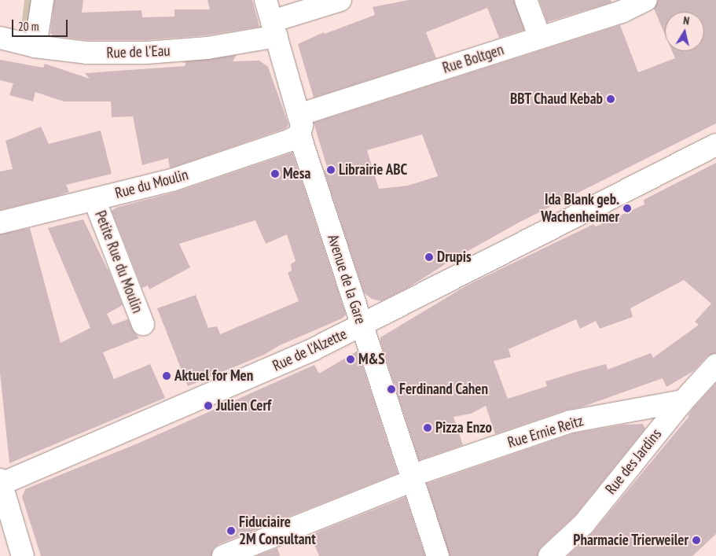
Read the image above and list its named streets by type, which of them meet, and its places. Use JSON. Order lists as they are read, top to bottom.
{
  "streets": {
    "street": [
      "Rue de l'Eau",
      "Rue Boltgen",
      "Rue du Moulin",
      "Petite Rue du Moulin",
      "Avenue de la Gare",
      "Rue de l'Alzette",
      "Rue Ernie Reitz",
      "Rue des Jardins"
    ]
  },
  "crossings": [
    ["Rue de l'Eau", "Avenue de la Gare"],
    ["Rue Boltgen", "Rue du Moulin"],
    ["Rue Boltgen", "Avenue de la Gare"],
    ["Rue du Moulin", "Petite Rue du Moulin"],
    ["Rue du Moulin", "Avenue de la Gare"],
    ["Avenue de la Gare", "Rue de l'Alzette"],
    ["Avenue de la Gare", "Rue Ernie Reitz"],
    ["Rue Ernie Reitz", "Rue des Jardins"]
  ],
  "places": [
    "BBT Chaud Kebab",
    "Librairie ABC",
    "Mesa",
    "Ida Blank geb. Wachenheimer",
    "Drupis",
    "M&S",
    "Aktuel for Men",
    "Ferdinand Cahen",
    "Julien Cerf",
    "Pizza Enzo",
    "Fiduciaire 2M Consultant",
    "Pharmacie Trierweiler"
  ],
  "scale_bar": "20 m",
  "north": "top"
}
